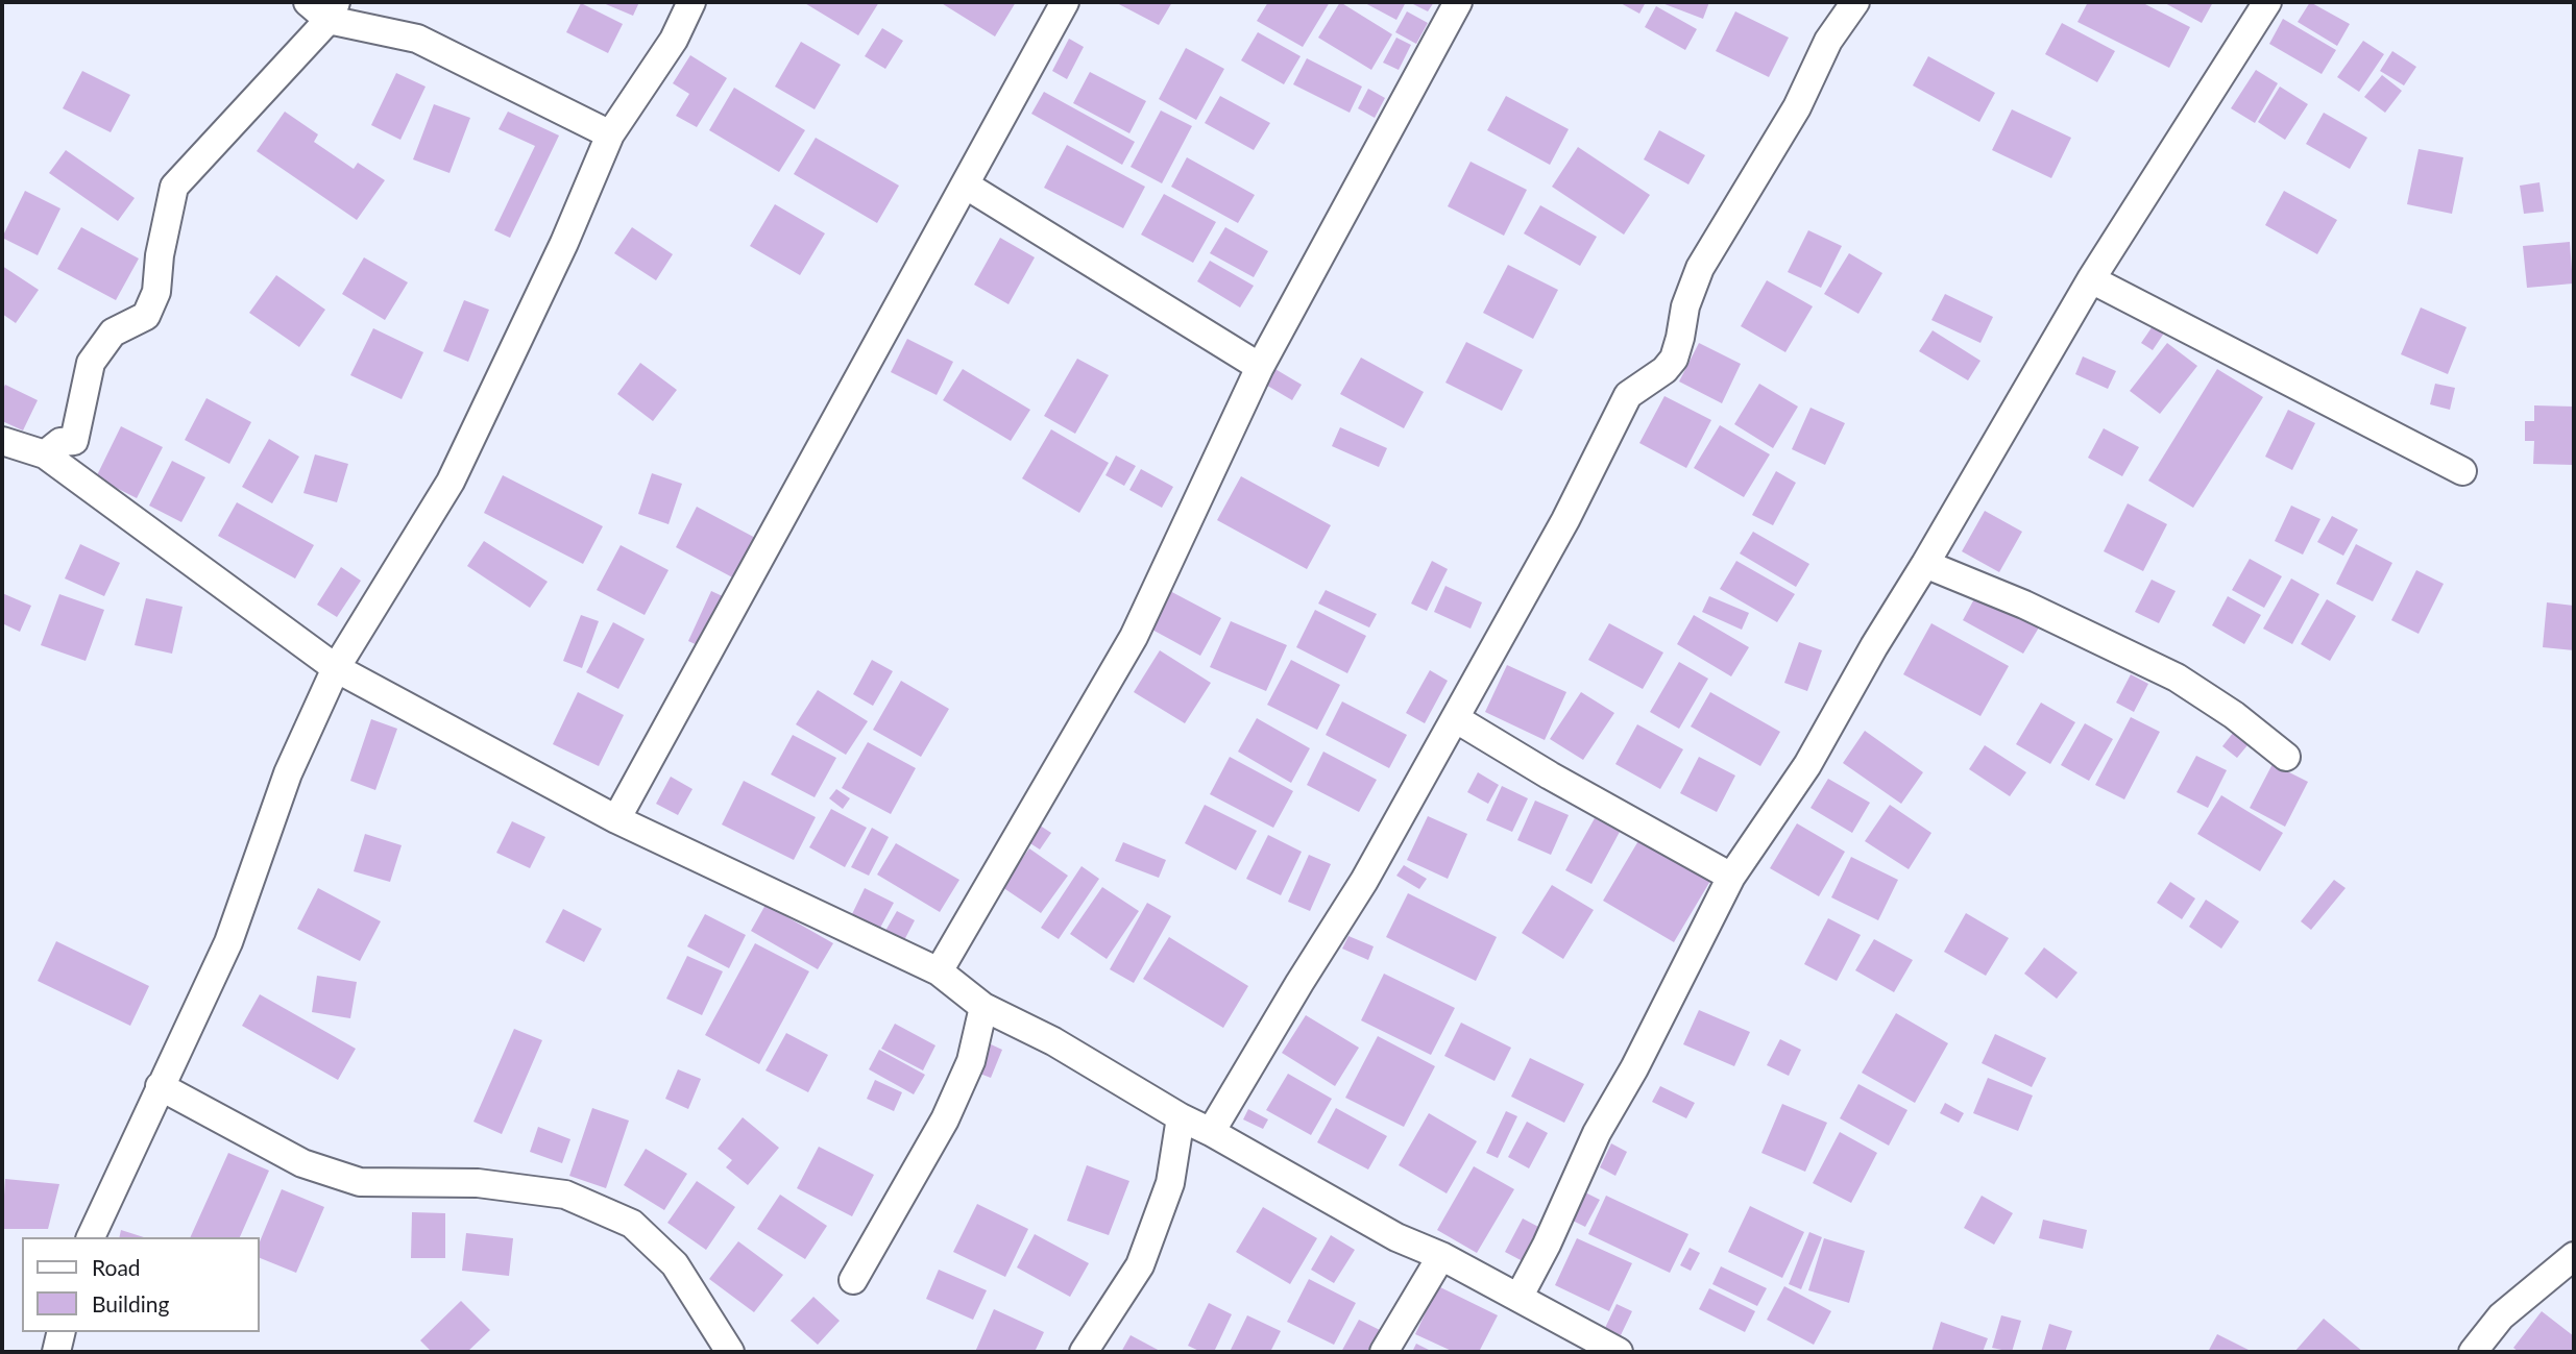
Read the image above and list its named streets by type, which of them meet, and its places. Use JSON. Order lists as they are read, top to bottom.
{
  "legend": ["Road", "Building"]
}
